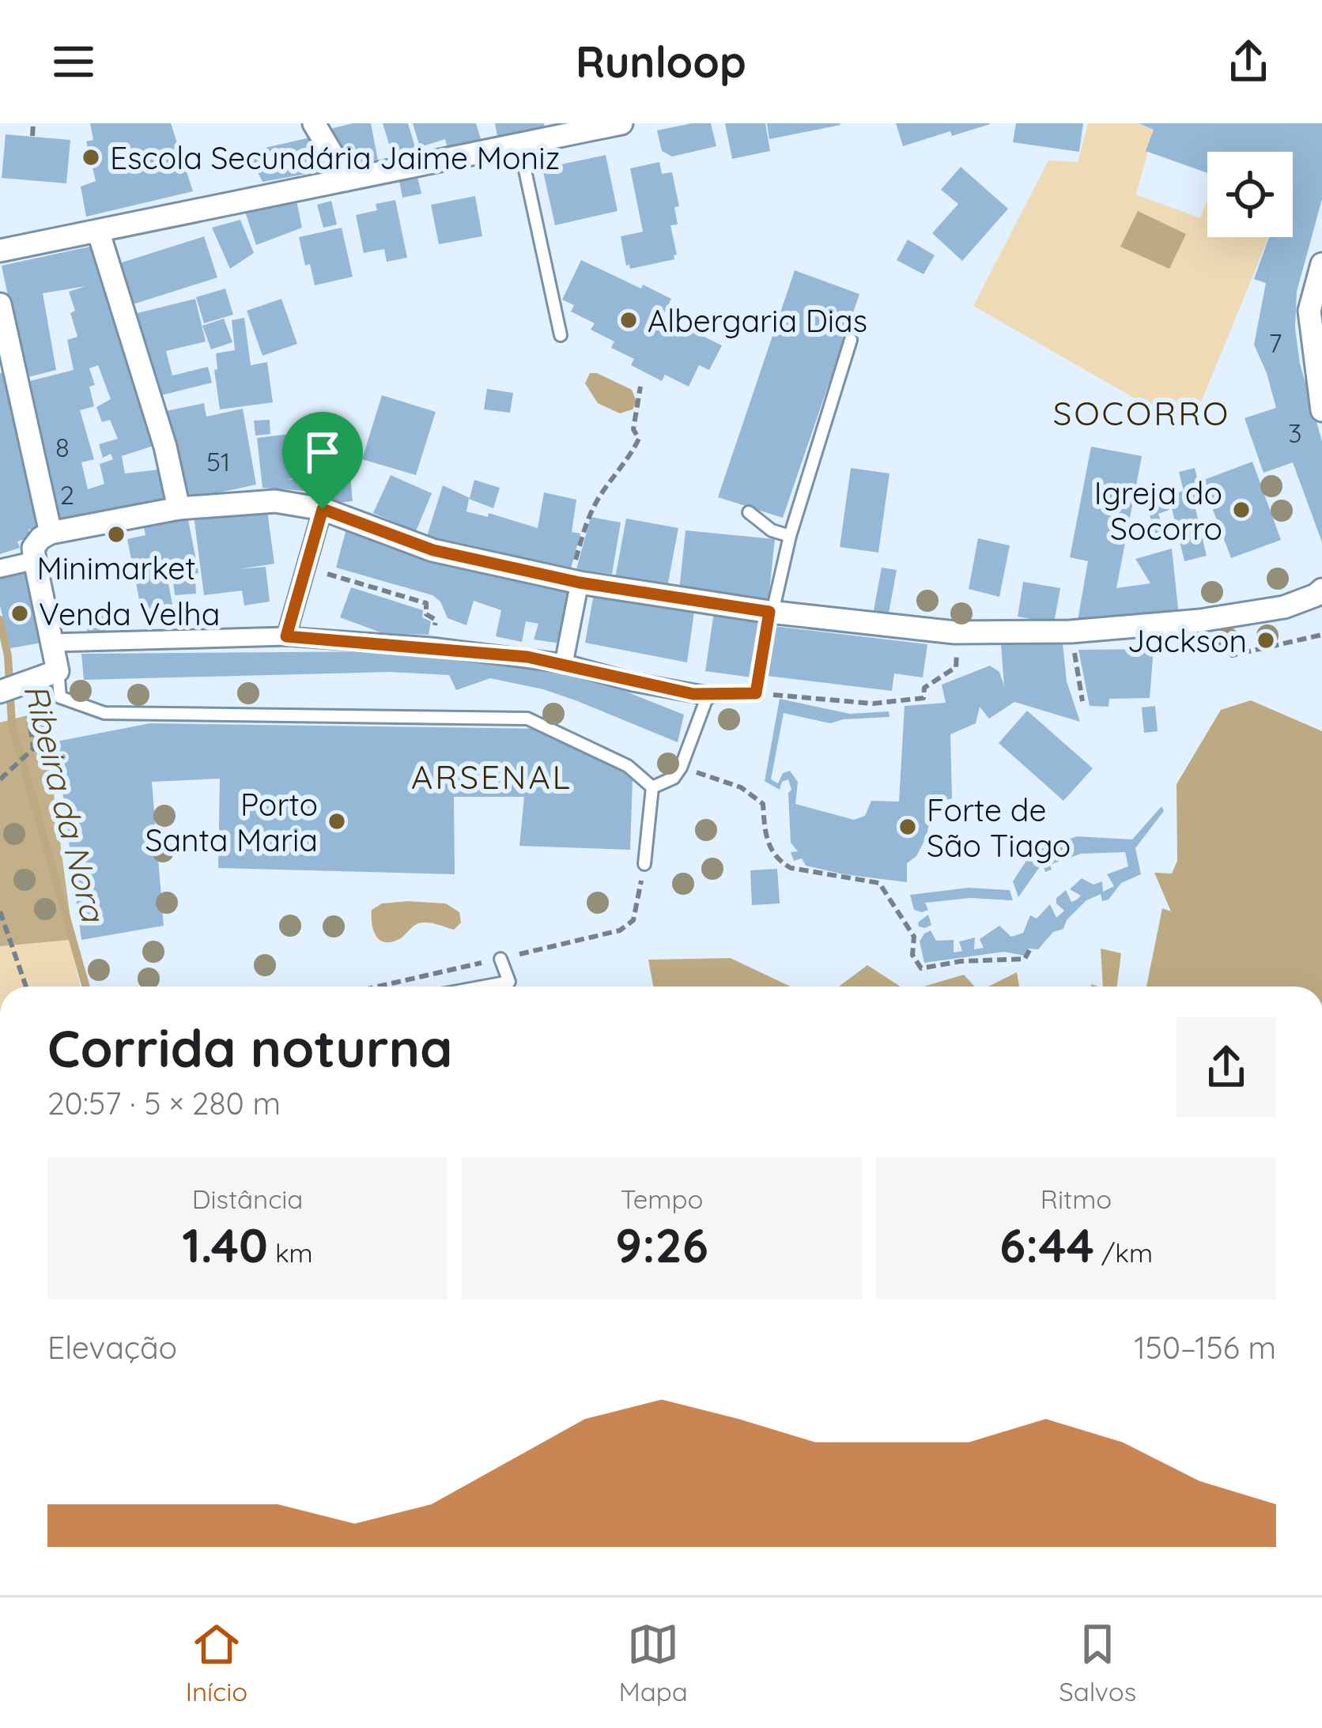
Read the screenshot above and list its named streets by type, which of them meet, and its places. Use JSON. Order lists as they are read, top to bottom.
{
  "districts": ["SOCORRO", "ARSENAL"],
  "water": ["Ribeira da Nora"],
  "places": [
    "Escola Secundária Jaime Moniz",
    "Albergaria Dias",
    "Igreja do Socorro",
    "Minimarket",
    "Venda Velha",
    "Jackson",
    "Porto Santa Maria",
    "Forte de São Tiago"
  ],
  "house_numbers": [
    "7",
    "3",
    "8",
    "51",
    "2"
  ],
  "page": {
    "header": "Runloop",
    "heading": ["Corrida noturna", "20:57 · 5 × 280 m"],
    "stats": [
      ["Distância", "1.40 km"],
      ["Tempo", "9:26"],
      ["Ritmo", "6:44 /km"]
    ],
    "chart": ["Elevação", "150–156 m"],
    "tabs": ["Início", "Mapa", "Salvos"]
  }
}
